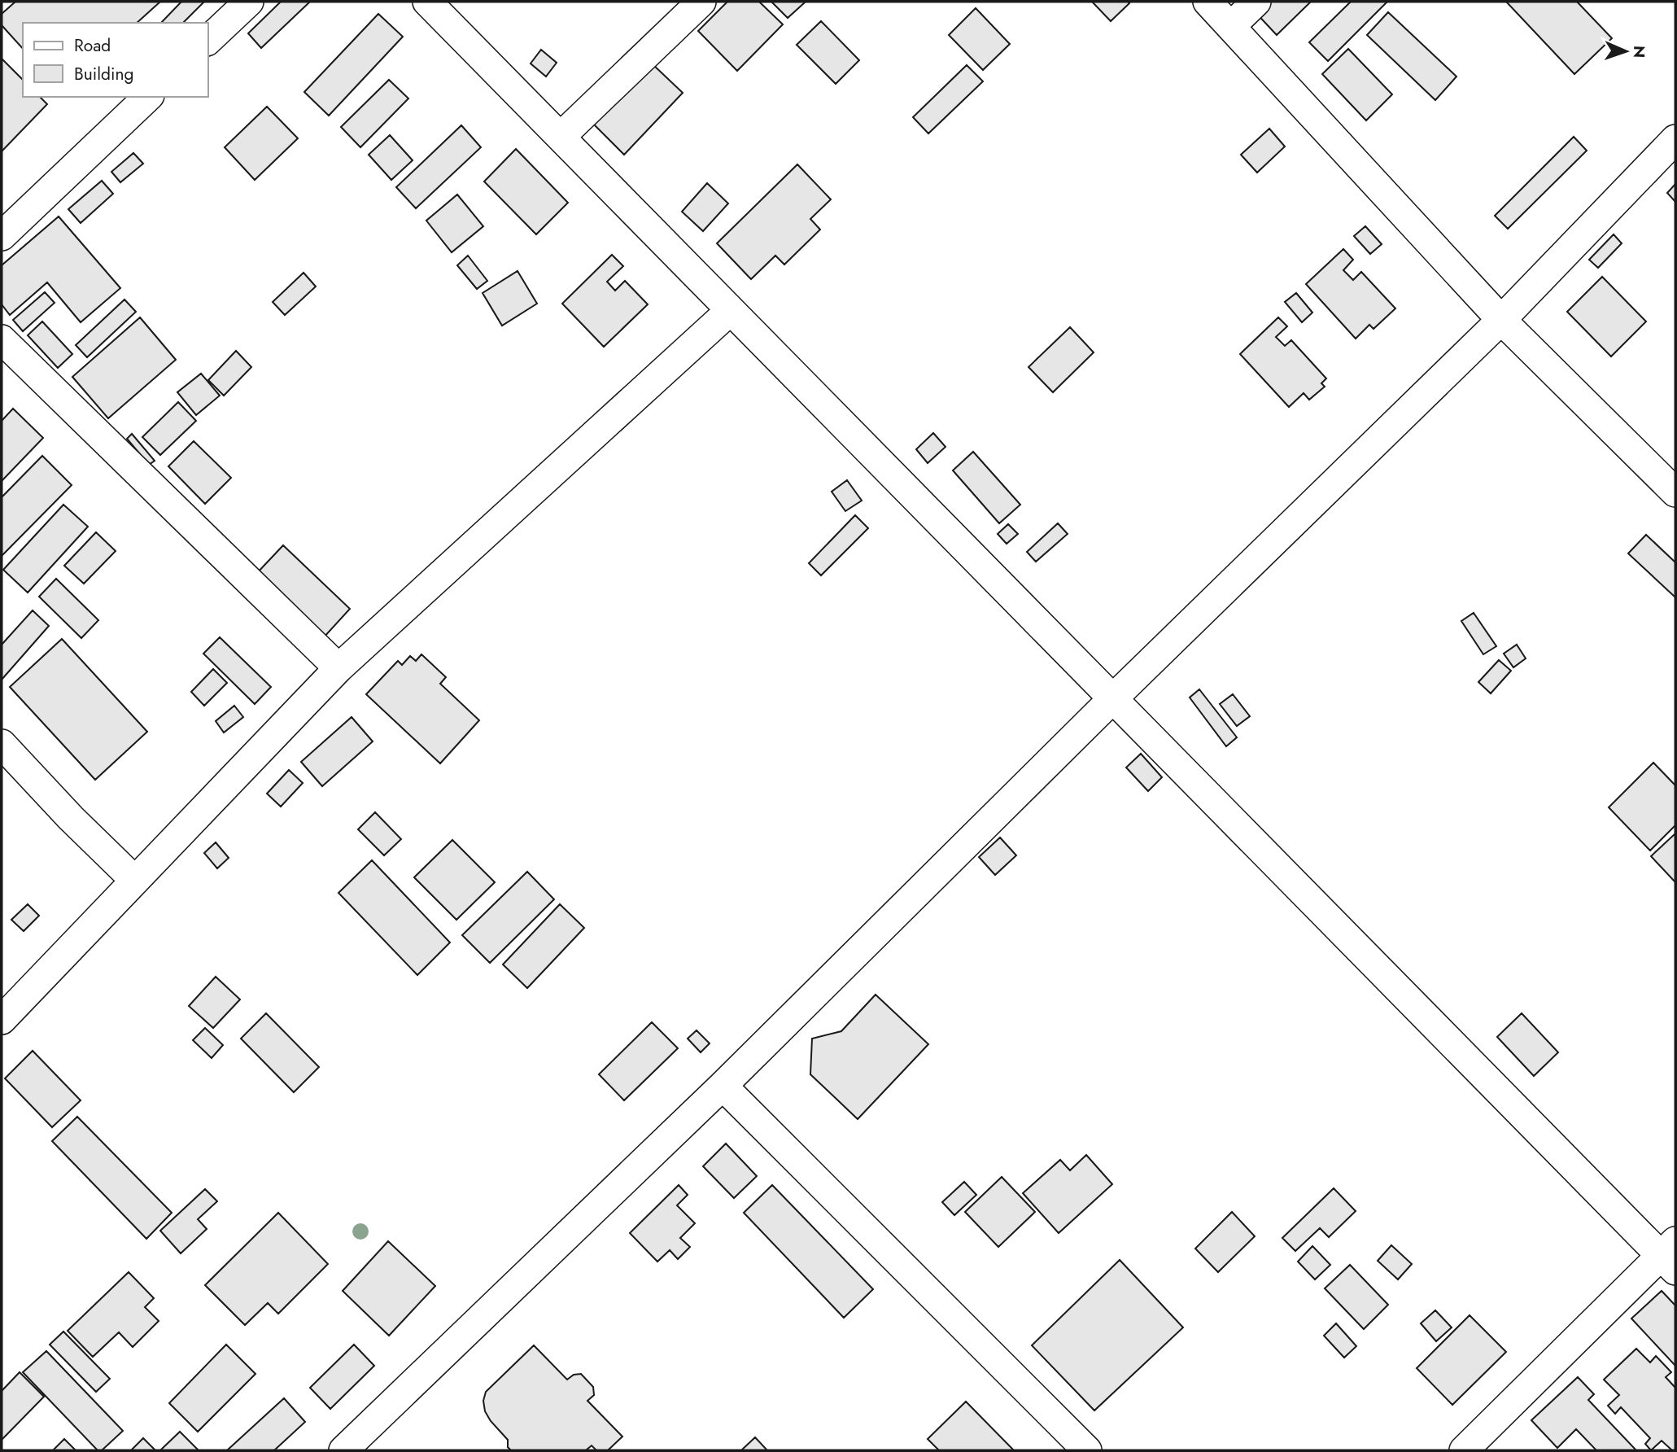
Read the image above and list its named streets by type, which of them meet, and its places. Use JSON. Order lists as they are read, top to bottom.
{
  "legend": ["Road", "Building"],
  "north": "right"
}
